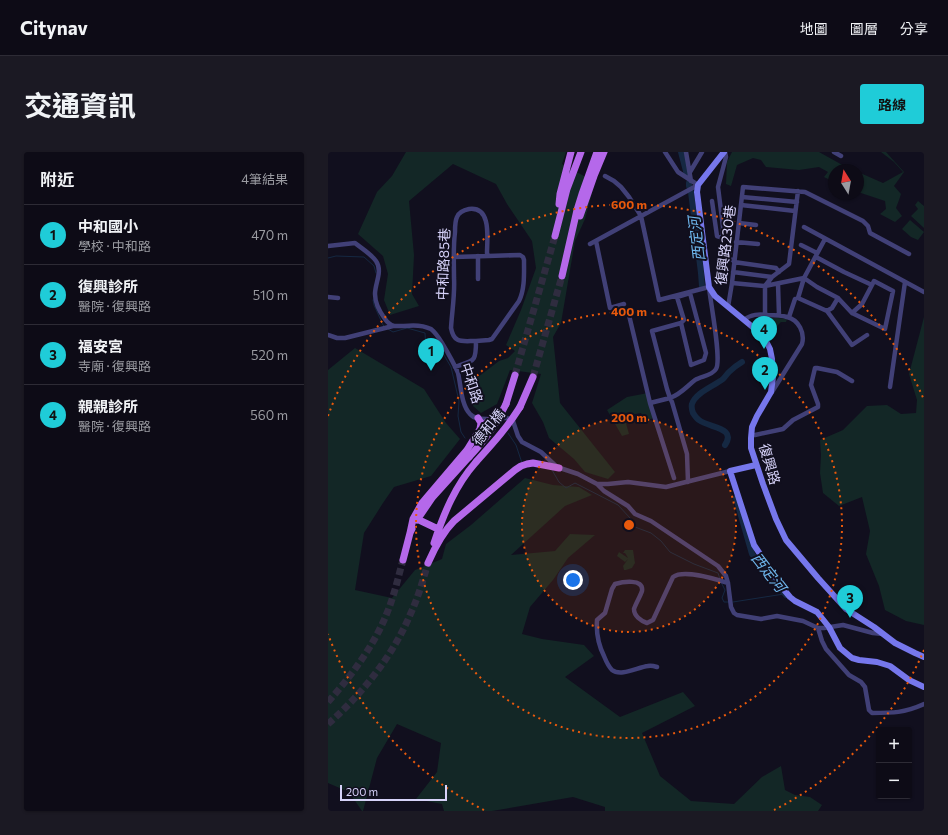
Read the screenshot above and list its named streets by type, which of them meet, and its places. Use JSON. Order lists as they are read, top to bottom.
{
  "streets": {
    "main road": ["德和橋"],
    "street": [
      "復興路230巷",
      "中和路85巷",
      "中和路",
      "復興路"
    ]
  },
  "crossings": [
    ["復興路230巷", "復興路"],
    ["中和路", "德和橋"]
  ],
  "water": ["西定河"],
  "scale_bar": "200 m",
  "north": "top",
  "page": {
    "header": "Citynav",
    "nav": ["地圖", "圖層", "分享"],
    "title": "交通資訊",
    "buttons": "路線",
    "heading": ["附近", "4筆結果"],
    "list": [
      {
        "mark": "1",
        "name": "中和國小",
        "note": "學校 · 中和路",
        "value": "470 m"
      },
      {
        "mark": "2",
        "name": "復興診所",
        "note": "醫院 · 復興路",
        "value": "510 m"
      },
      {
        "mark": "3",
        "name": "福安宮",
        "note": "寺廟 · 復興路",
        "value": "520 m"
      },
      {
        "mark": "4",
        "name": "親親診所",
        "note": "醫院 · 復興路",
        "value": "560 m"
      }
    ],
    "pins": [
      "4",
      "1",
      "2",
      "3"
    ],
    "map_buttons": ["+", "−"],
    "scale": "200 m"
  },
  "rings": ["600 m", "400 m", "200 m"]
}
